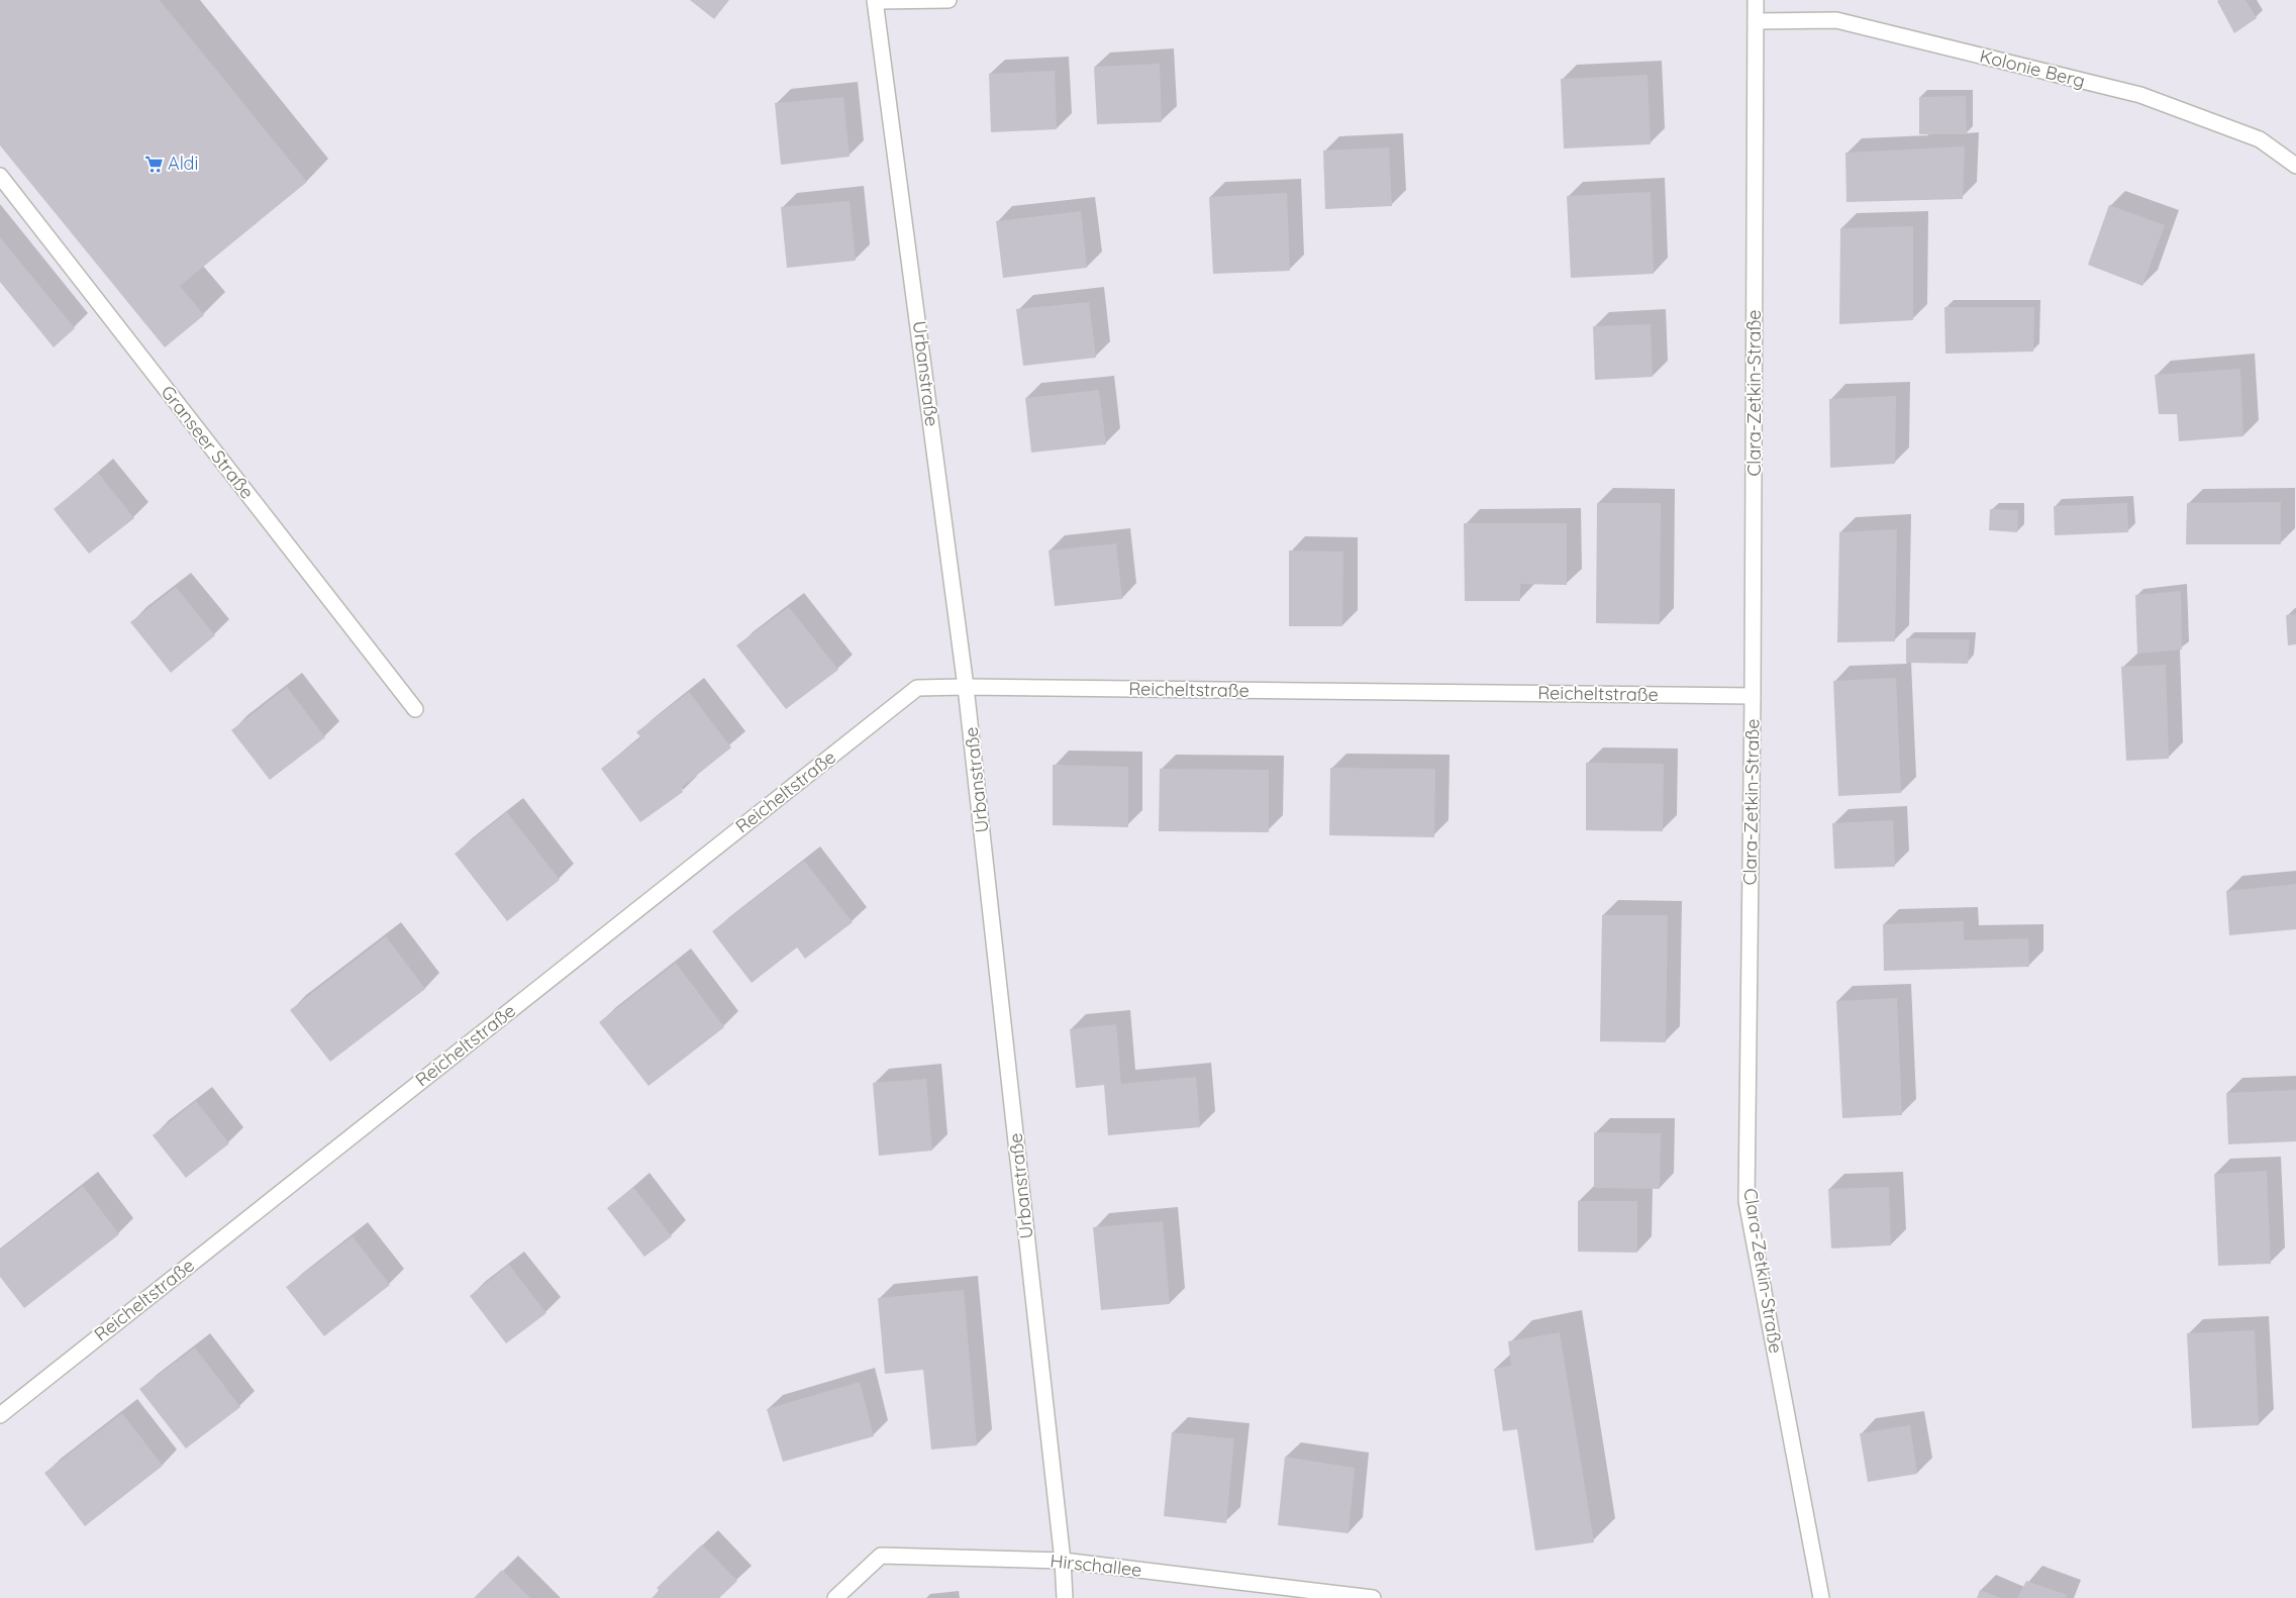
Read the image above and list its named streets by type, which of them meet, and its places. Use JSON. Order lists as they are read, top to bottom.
{
  "streets": {
    "street": [
      "Kolonie Berg",
      "Urbanstraße",
      "Clara-Zetkin-Straße",
      "Granseer Straße",
      "Reicheltstraße",
      "Hirschallee"
    ]
  },
  "crossings": [
    ["Kolonie Berg", "Clara-Zetkin-Straße"],
    ["Urbanstraße", "Reicheltstraße"],
    ["Urbanstraße", "Hirschallee"],
    ["Clara-Zetkin-Straße", "Reicheltstraße"]
  ],
  "places": {
    "supermarket": ["Aldi"]
  }
}
